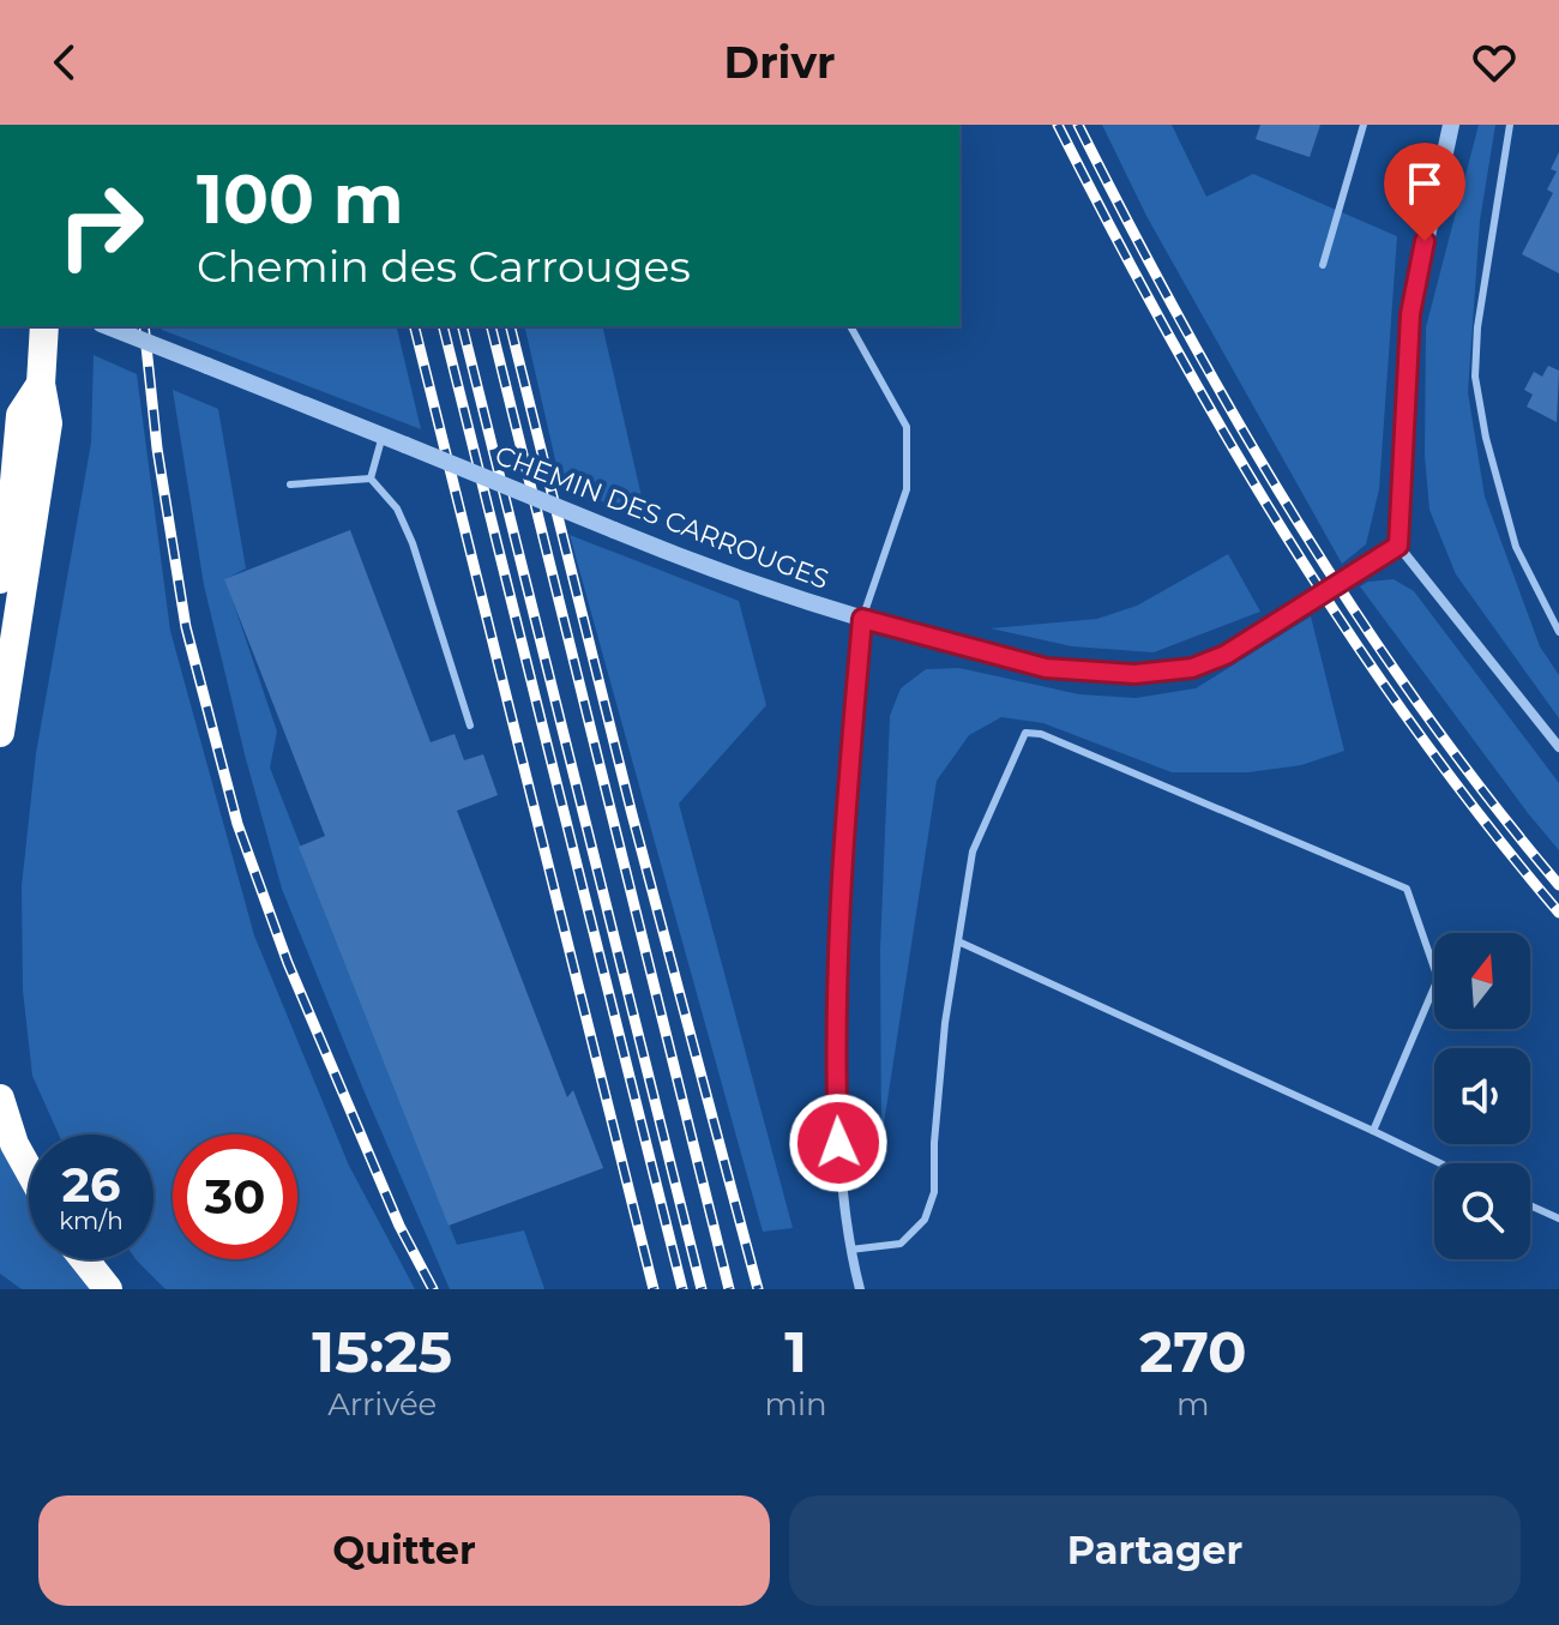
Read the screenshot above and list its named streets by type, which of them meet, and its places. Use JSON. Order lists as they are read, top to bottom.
{
  "streets": {
    "street": ["CHEMIN DES CARROUGES"]
  },
  "north": "top",
  "page": {
    "header": "Drivr",
    "turn": ["100 m", "Chemin des Carrouges"],
    "speed": "26 km/h",
    "limit": "30",
    "eta": [
      "15:25",
      "Arrivée",
      "1",
      "min",
      "270",
      "m"
    ],
    "buttons": ["Quitter", "Partager"]
  }
}
